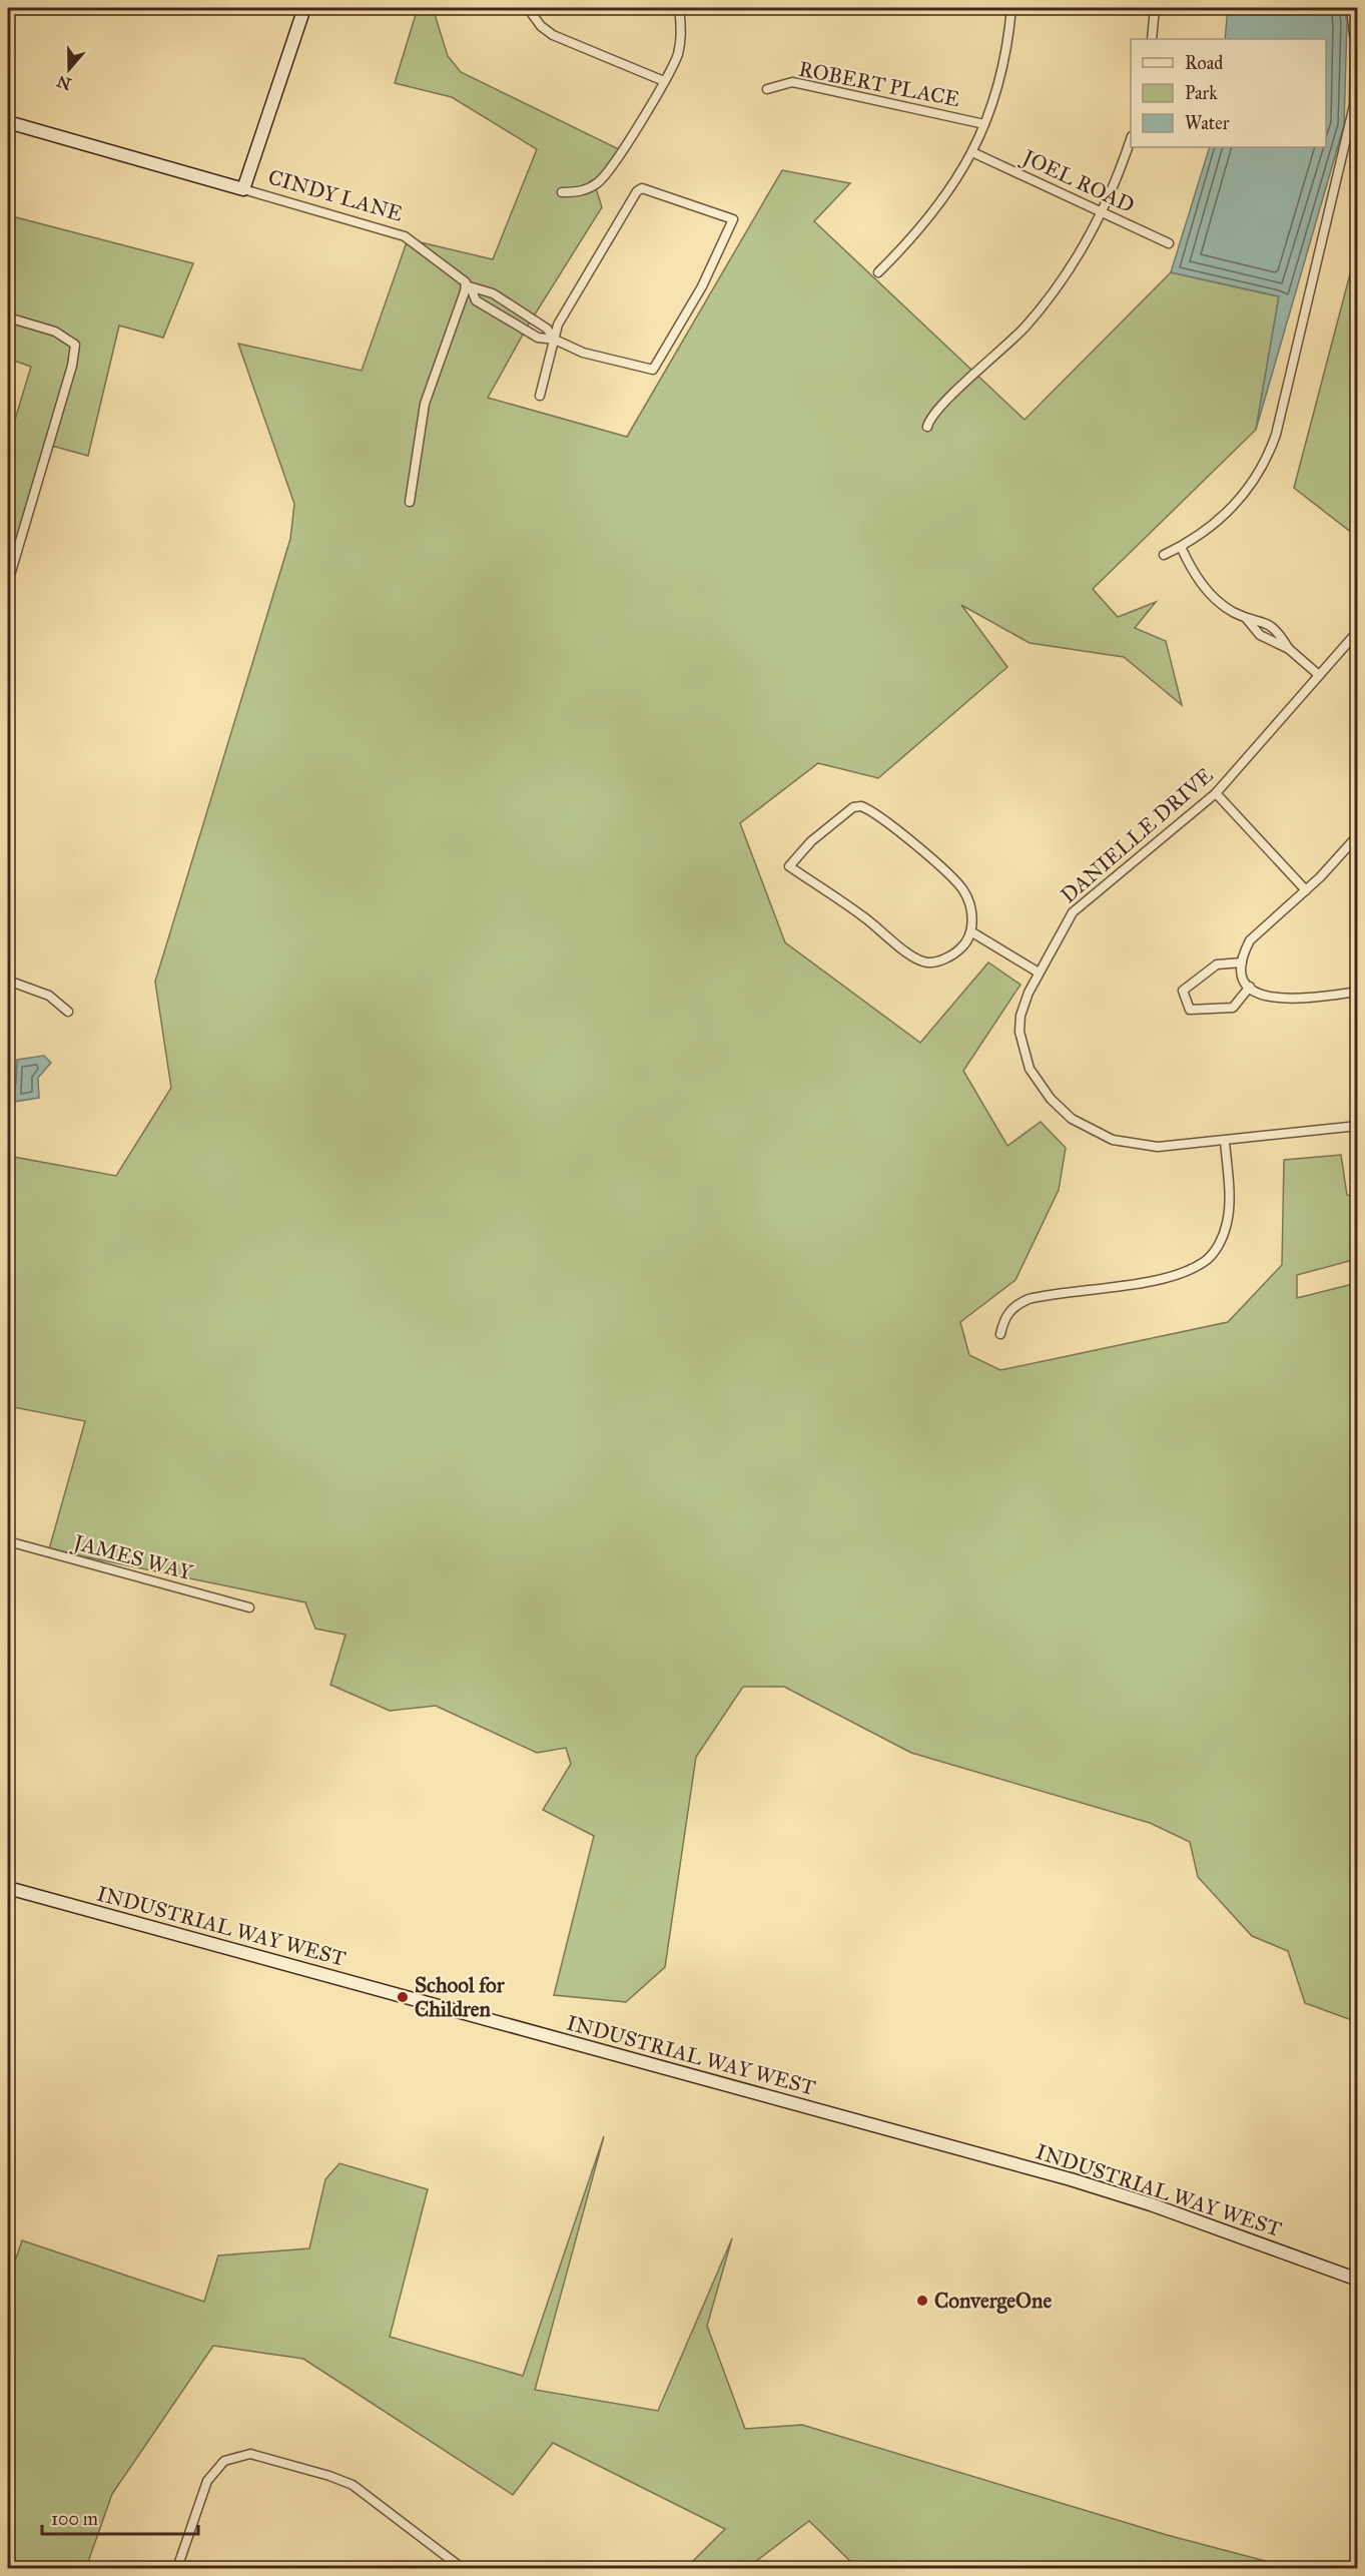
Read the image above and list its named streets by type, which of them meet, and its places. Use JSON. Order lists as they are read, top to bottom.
{
  "streets": {
    "street": [
      "ROBERT PLACE",
      "JOEL ROAD",
      "CINDY LANE",
      "DANIELLE DRIVE",
      "JAMES WAY",
      "INDUSTRIAL WAY WEST"
    ]
  },
  "places": ["School for Children", "ConvergeOne"],
  "legend": ["Road", "Park", "Water"],
  "scale_bar": "100 m",
  "north": "bottom"
}
